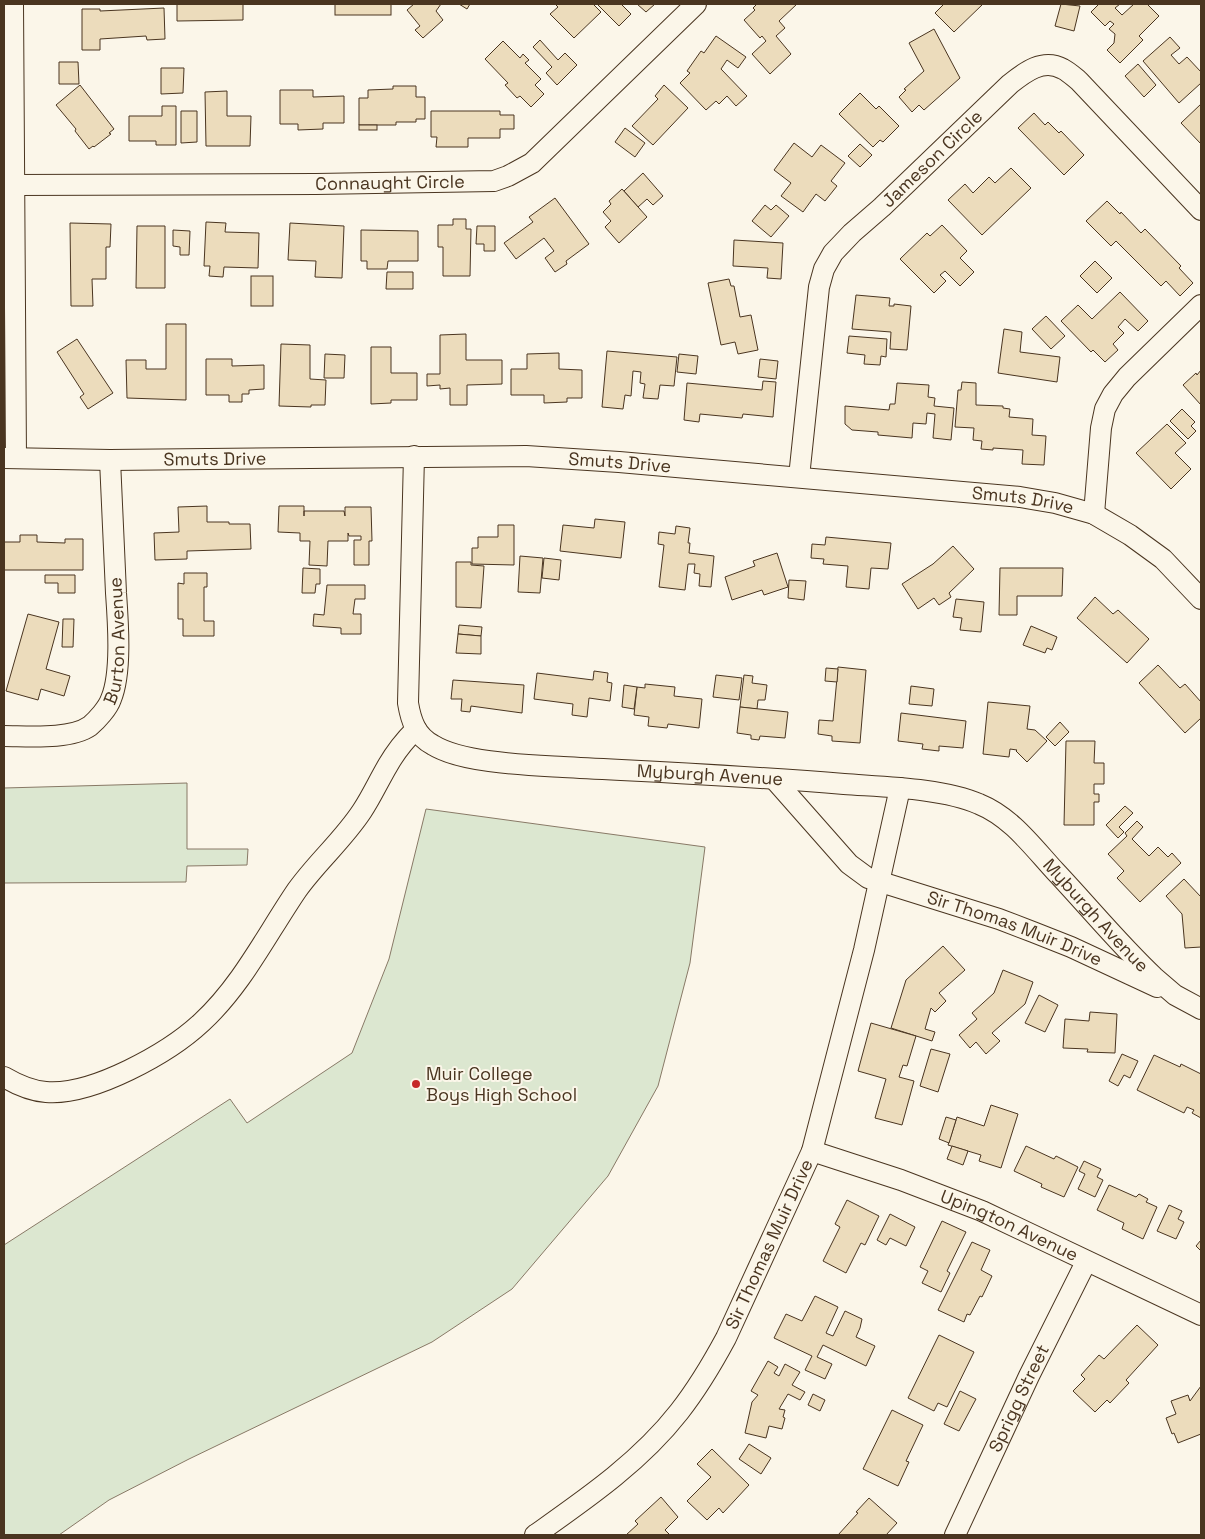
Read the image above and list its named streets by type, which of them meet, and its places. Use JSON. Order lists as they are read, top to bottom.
{
  "streets": {
    "street": [
      "Jameson Circle",
      "Connaught Circle",
      "Smuts Drive",
      "Burton Avenue",
      "Myburgh Avenue",
      "Sir Thomas Muir Drive",
      "Upington Avenue",
      "Sprigg Street"
    ]
  },
  "crossings": [
    ["Jameson Circle", "Smuts Drive"],
    ["Smuts Drive", "Burton Avenue"],
    ["Smuts Drive", "Myburgh Avenue"],
    ["Myburgh Avenue", "Sir Thomas Muir Drive"],
    ["Sir Thomas Muir Drive", "Upington Avenue"],
    ["Upington Avenue", "Sprigg Street"]
  ],
  "places": ["Muir College Boys High School"]
}
